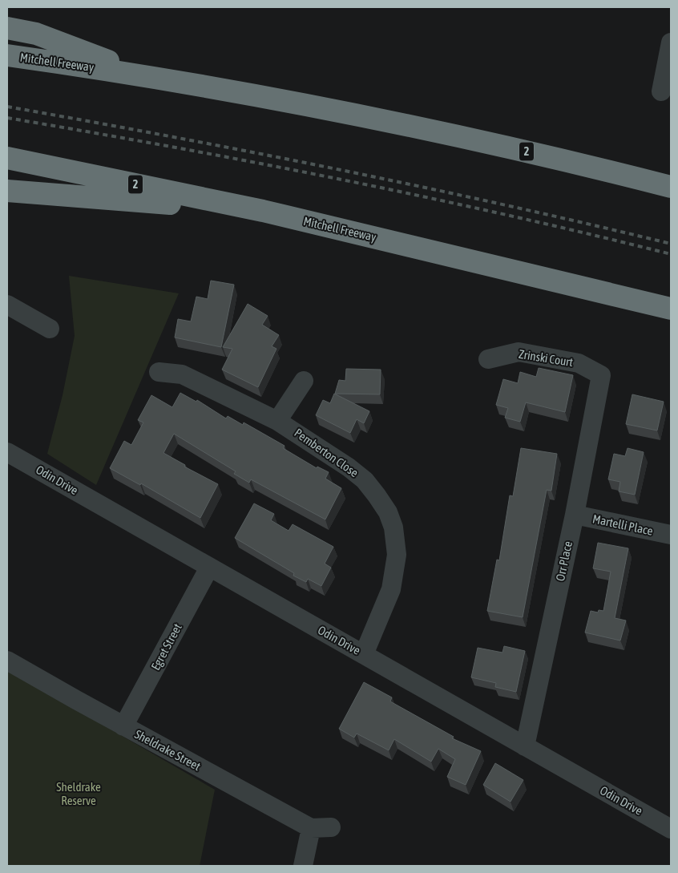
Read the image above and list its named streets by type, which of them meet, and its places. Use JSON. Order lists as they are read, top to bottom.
{
  "streets": {
    "highway": ["Mitchell Freeway", "2"],
    "street": [
      "Zrinski Court",
      "Pemberton Close",
      "Odin Drive",
      "Martelli Place",
      "Orr Place",
      "Egret Street",
      "Sheldrake Street"
    ]
  },
  "crossings": [
    ["Zrinski Court", "Orr Place"],
    ["Pemberton Close", "Odin Drive"],
    ["Odin Drive", "Orr Place"],
    ["Odin Drive", "Egret Street"],
    ["Martelli Place", "Orr Place"],
    ["Egret Street", "Sheldrake Street"]
  ],
  "parks": ["Sheldrake Reserve"]
}
